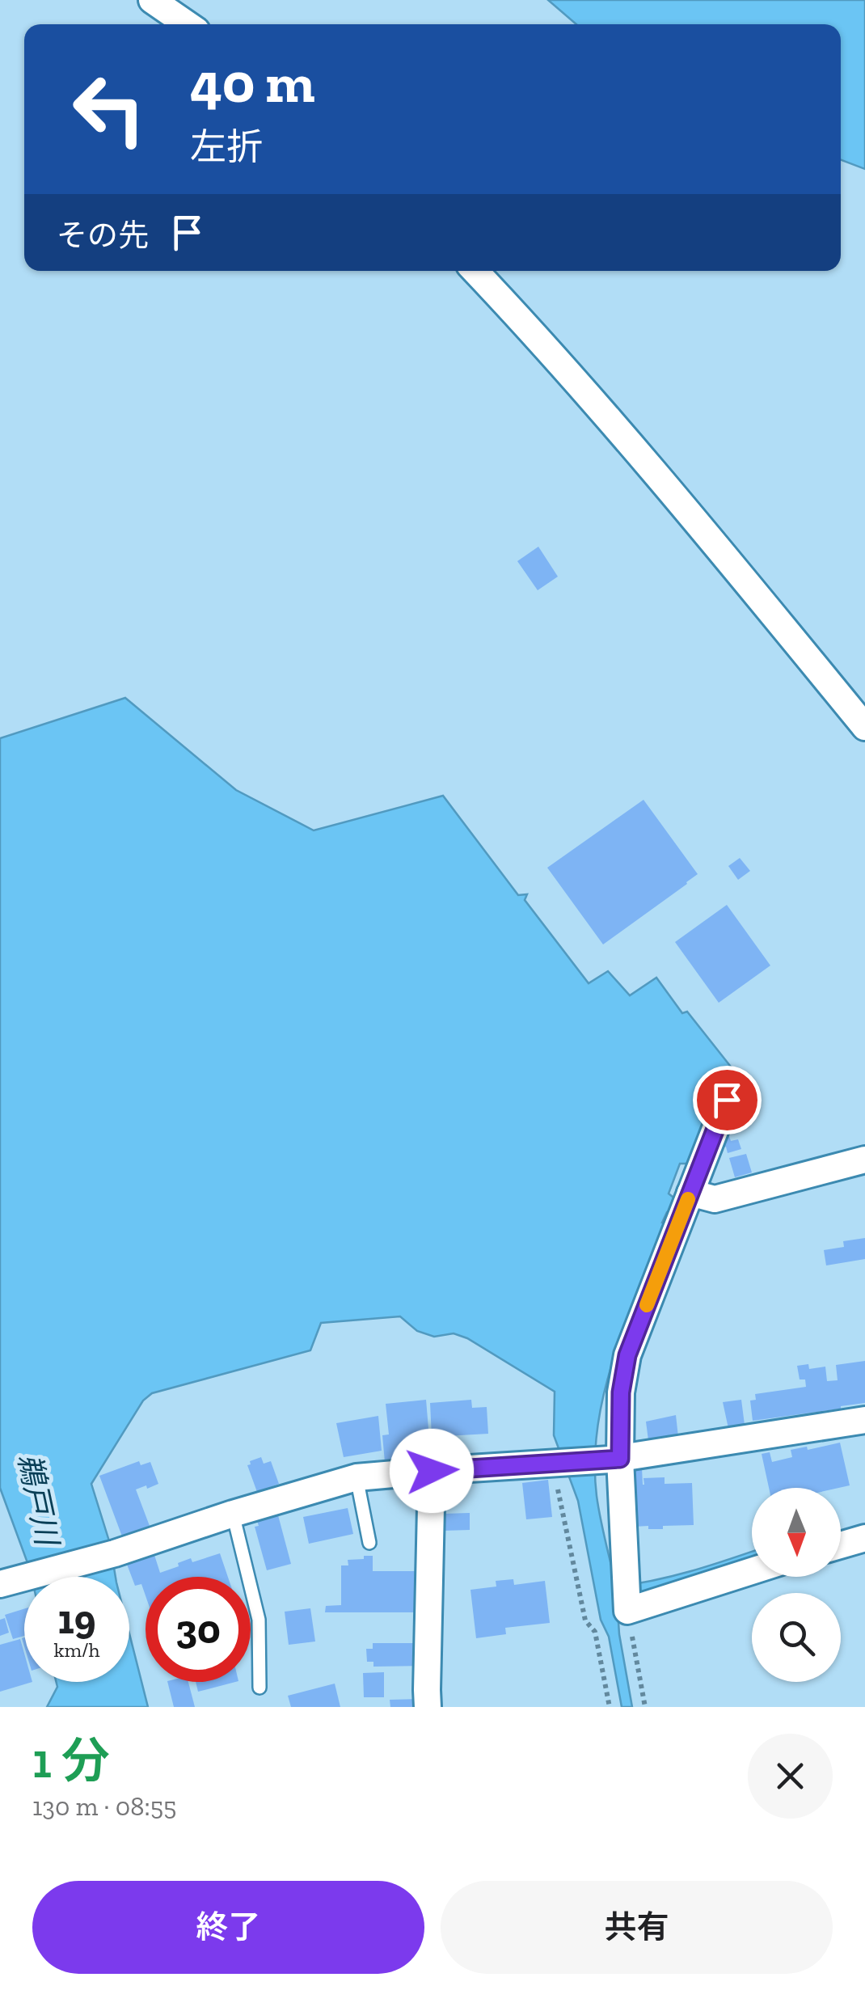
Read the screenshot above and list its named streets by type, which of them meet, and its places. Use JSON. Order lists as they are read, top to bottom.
{
  "water": ["鵜戸川"],
  "north": "bottom",
  "page": {
    "turn": ["40 m", "左折"],
    "then": "その先",
    "speed": "19 km/h",
    "limit": "30",
    "heading": ["1 分", "130 m · 08:55"],
    "buttons": ["終了", "共有"]
  }
}
